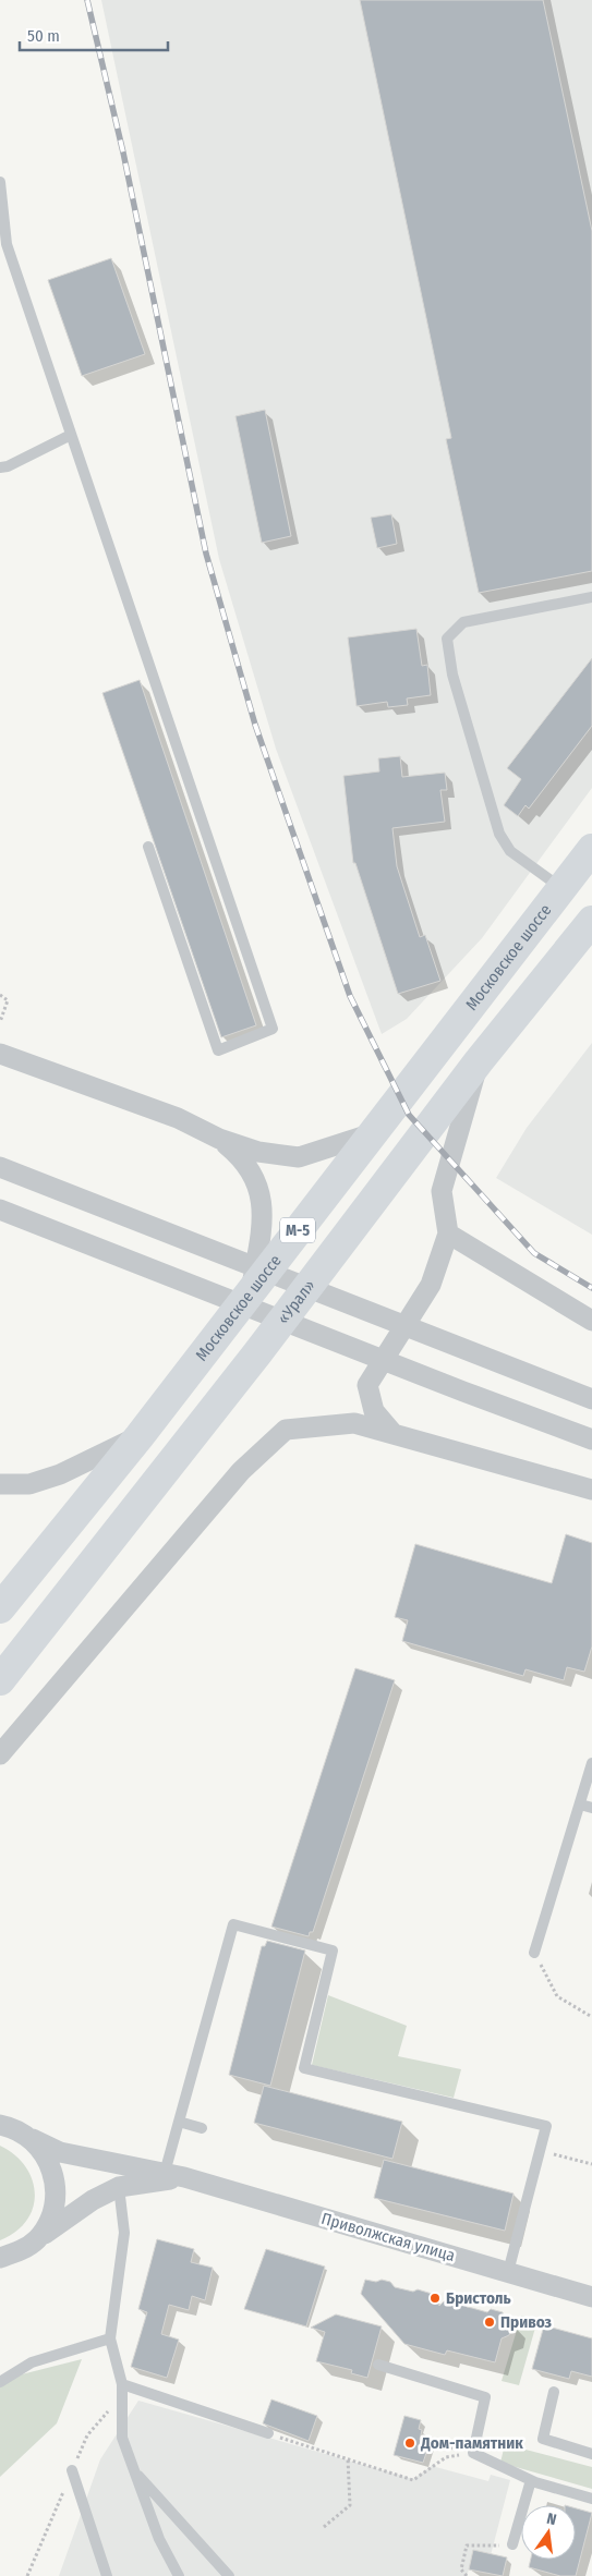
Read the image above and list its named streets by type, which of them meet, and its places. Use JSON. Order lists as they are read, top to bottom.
{
  "streets": {
    "highway": ["Московское шоссе", "М-5", "«Урал»"],
    "street": ["Приволжская улица"]
  },
  "places": ["Бристоль", "Привоз", "Дом-памятник"],
  "scale_bar": "50 m",
  "north": "top"
}
